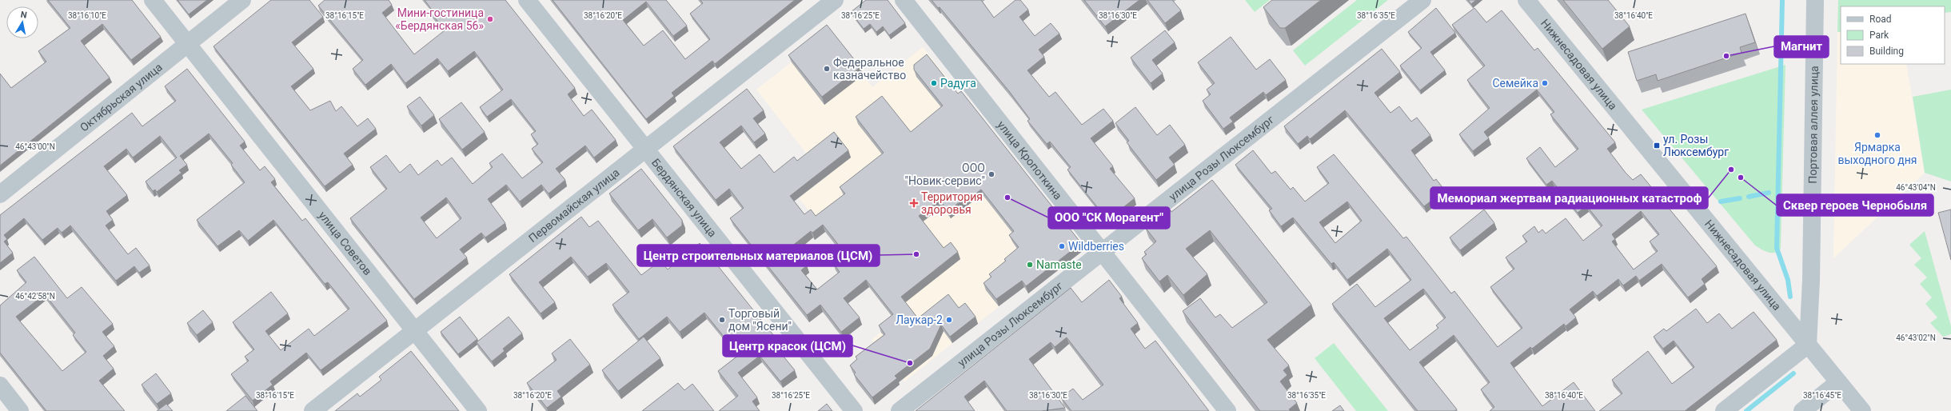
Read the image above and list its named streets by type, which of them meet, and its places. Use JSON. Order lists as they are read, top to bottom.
{
  "streets": {
    "street": [
      "Нижнесадовая улица",
      "Октябрьская улица",
      "Портовая аллея улица",
      "улица Розы Люксембург",
      "улица Кропоткина",
      "Бердянская улица",
      "Первомайская улица",
      "улица Советов"
    ]
  },
  "crossings": [
    ["Нижнесадовая улица", "Портовая аллея улица"],
    ["Октябрьская улица", "улица Советов"],
    ["улица Розы Люксембург", "улица Кропоткина"],
    ["Бердянская улица", "Первомайская улица"],
    ["Первомайская улица", "улица Советов"]
  ],
  "places": {
    "other": [
      "Мини-гостиница «Бердянская 56»",
      "Магнит",
      "Федеральное казначейство",
      "Радуга",
      "Семейка",
      "Ярмарка выходного дня",
      "Мемориал жертвам радиационных катастроф",
      "ООО \"Новик-сервис\"",
      "Сквер героев Чернобыля",
      "ООО \"СК Морагент\"",
      "Wildberries",
      "Центр строительных материалов (ЦСМ)",
      "Namaste",
      "Торговый дом \"Ясени\"",
      "Лаукар-2",
      "Центр красок (ЦСМ)"
    ],
    "transit": ["ул. Розы Люксембург"],
    "health": ["Территория здоровья"]
  },
  "legend": ["Road", "Park", "Building"],
  "north": "top",
  "coordinates": [
    "38°16'35\"E",
    "38°16'40\"E",
    "38°16'10\"E",
    "38°16'15\"E",
    "38°16'20\"E",
    "38°16'25\"E",
    "38°16'30\"E",
    "46°43'00\"N",
    "46°43'04\"N",
    "46°42'58\"N",
    "46°43'02\"N",
    "38°16'45\"E"
  ]
}
